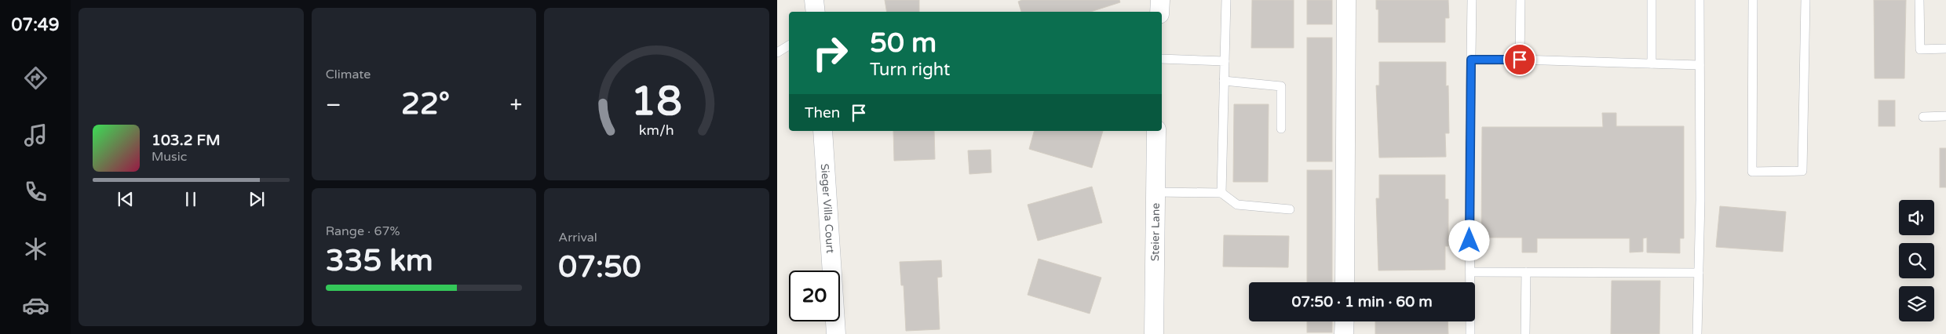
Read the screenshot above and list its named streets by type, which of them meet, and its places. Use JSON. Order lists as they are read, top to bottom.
{
  "streets": {
    "street": ["Sieger Villa Court", "Steier Lane"]
  },
  "page": {
    "tabs": "07:49",
    "tile": [
      "Climate",
      ["Range · 67%", "335 km"],
      ["Arrival", "07:50"]
    ],
    "turn": ["50 m", "Turn right"],
    "heat": ["−", "22°", "+"],
    "then": "Then",
    "song": ["103.2 FM", "Music"],
    "limit": "20",
    "trip": "07:50 · 1 min · 60 m",
    "gauge": ["18", "km/h"]
  }
}
